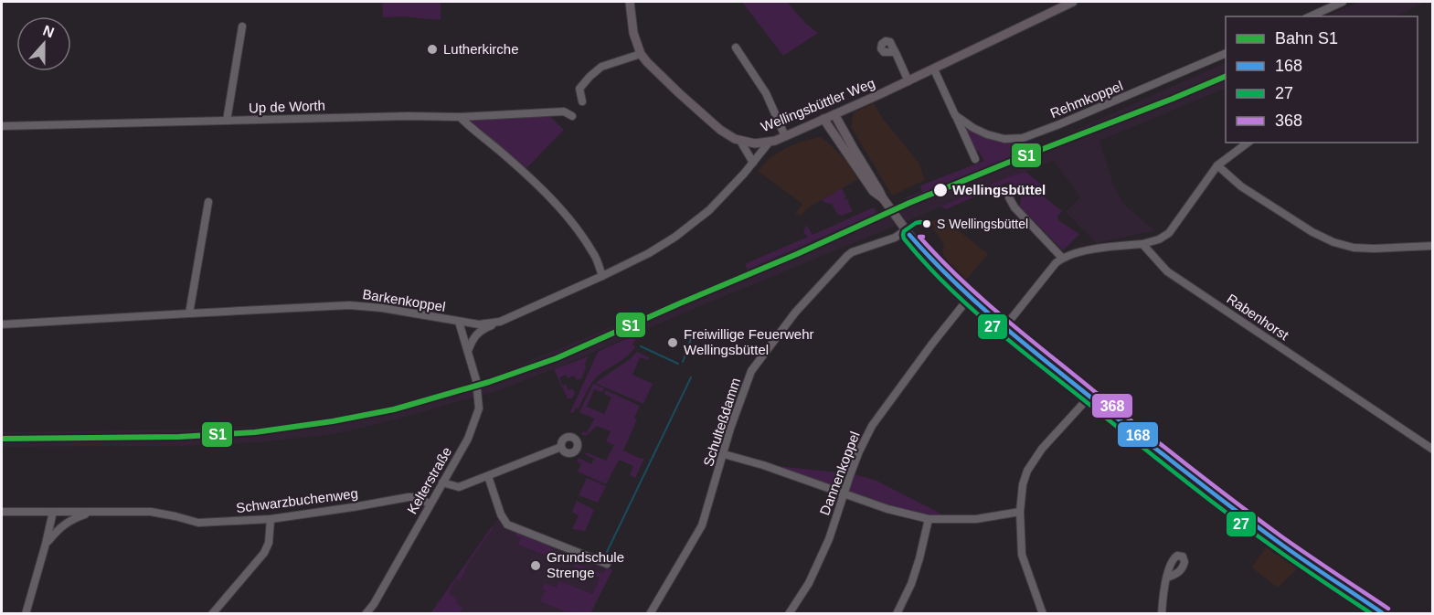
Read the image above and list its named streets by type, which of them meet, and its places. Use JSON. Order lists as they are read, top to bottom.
{
  "streets": {
    "main road": ["Wellingsbüttler Weg"],
    "street": [
      "Rehmkoppel",
      "Up de Worth",
      "Barkenkoppel",
      "Rabenhorst",
      "Schulteßdamm",
      "Dannenkoppel",
      "Kelterstraße",
      "Schwarzbuchenweg"
    ]
  },
  "crossings": [
    ["Wellingsbüttler Weg", "Barkenkoppel"],
    ["Barkenkoppel", "Kelterstraße"],
    ["Kelterstraße", "Schwarzbuchenweg"]
  ],
  "places": [
    "Lutherkirche",
    "Wellingsbüttel",
    "S Wellingsbüttel",
    "Freiwillige Feuerwehr Wellingsbüttel",
    "Grundschule Strenge"
  ],
  "lines": [
    "rail line S1",
    "transit line 27",
    "transit line 168",
    "transit line 368"
  ],
  "legend": [
    "Bahn S1",
    "168",
    "27",
    "368"
  ],
  "north": "top"
}
